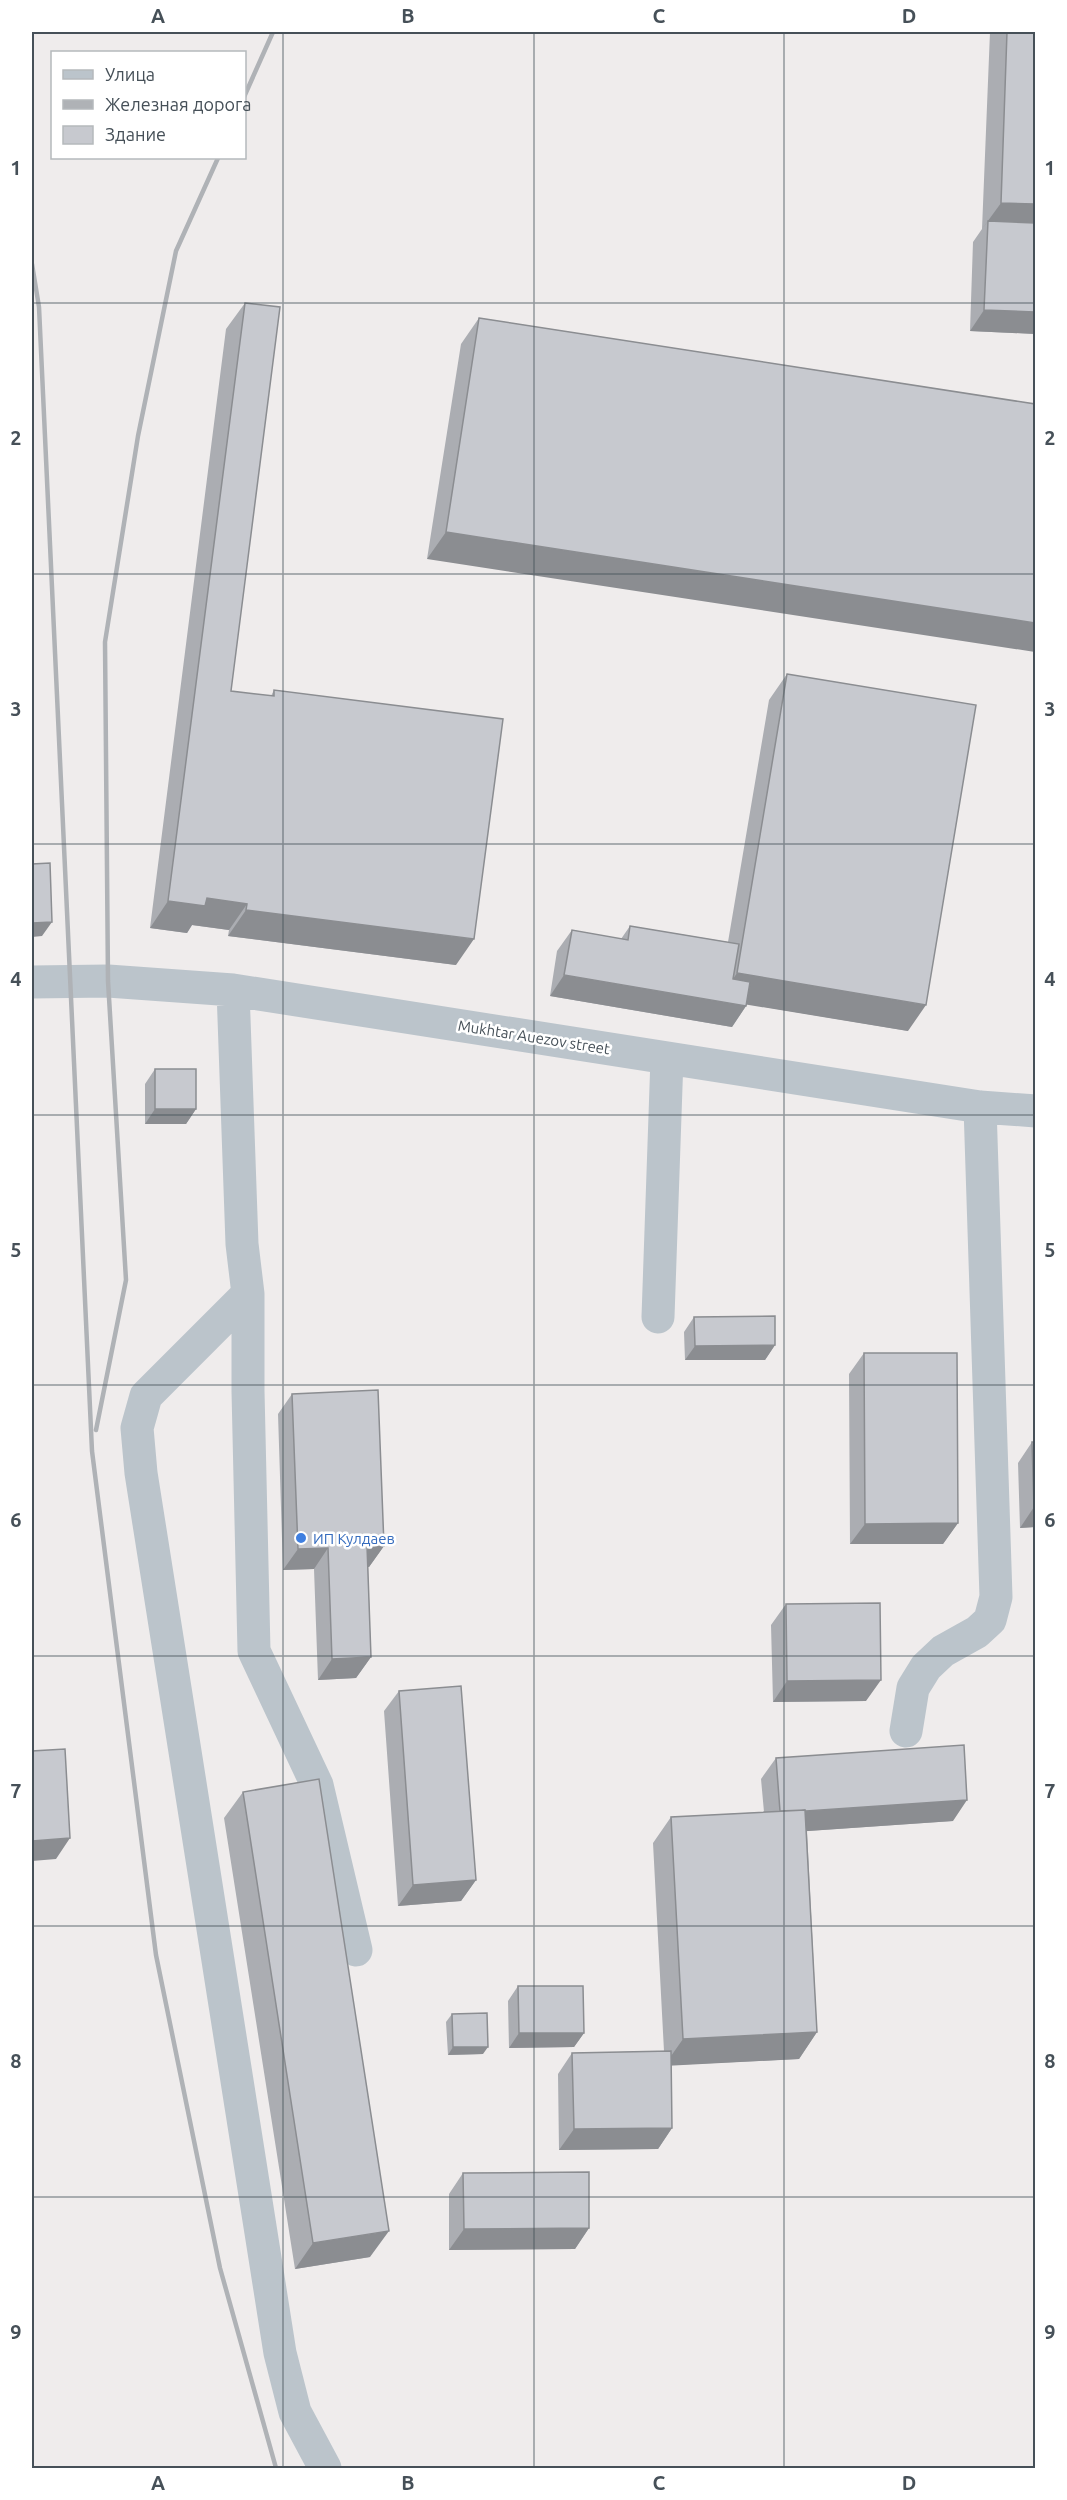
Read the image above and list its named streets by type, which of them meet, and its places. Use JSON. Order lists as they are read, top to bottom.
{
  "streets": {
    "street": ["Mukhtar Auezov street"]
  },
  "places": ["ИП Кулдаев"],
  "legend": ["Улица", "Железная дорога", "Здание"],
  "grid": {
    "columns": [
      "A",
      "B",
      "C",
      "D"
    ],
    "rows": [
      "1",
      "2",
      "3",
      "4",
      "5",
      "6",
      "7",
      "8",
      "9"
    ]
  }
}
